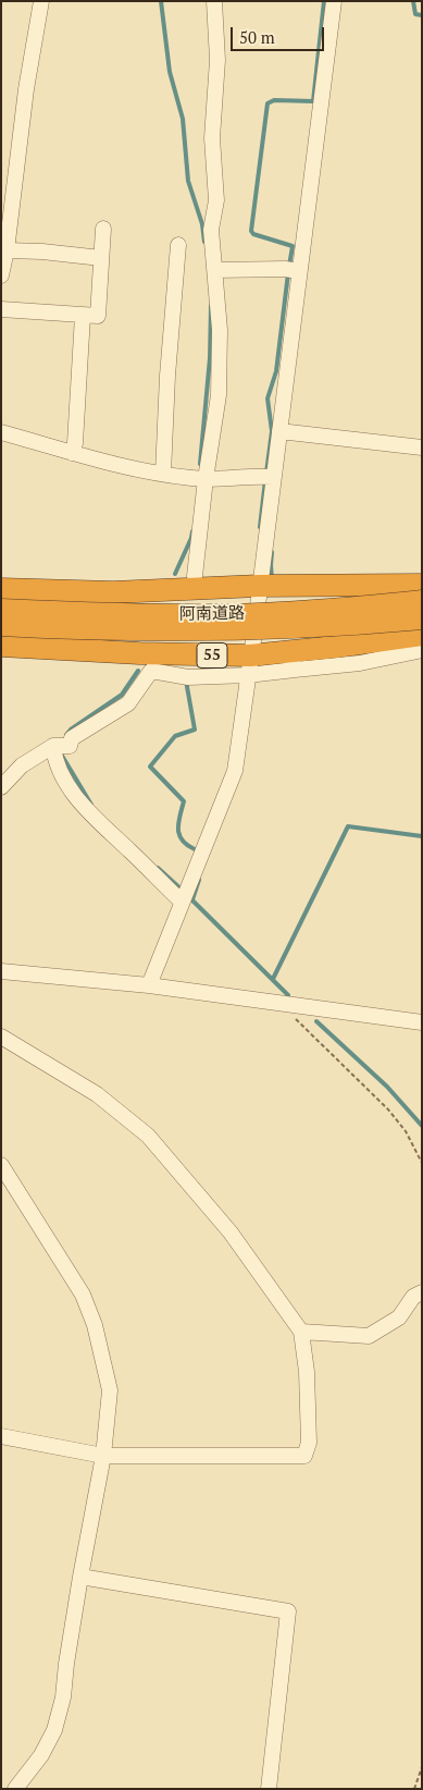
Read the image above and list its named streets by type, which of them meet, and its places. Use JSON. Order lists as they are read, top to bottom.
{
  "streets": {
    "highway": ["阿南道路", "55"]
  },
  "scale_bar": "50 m"
}
